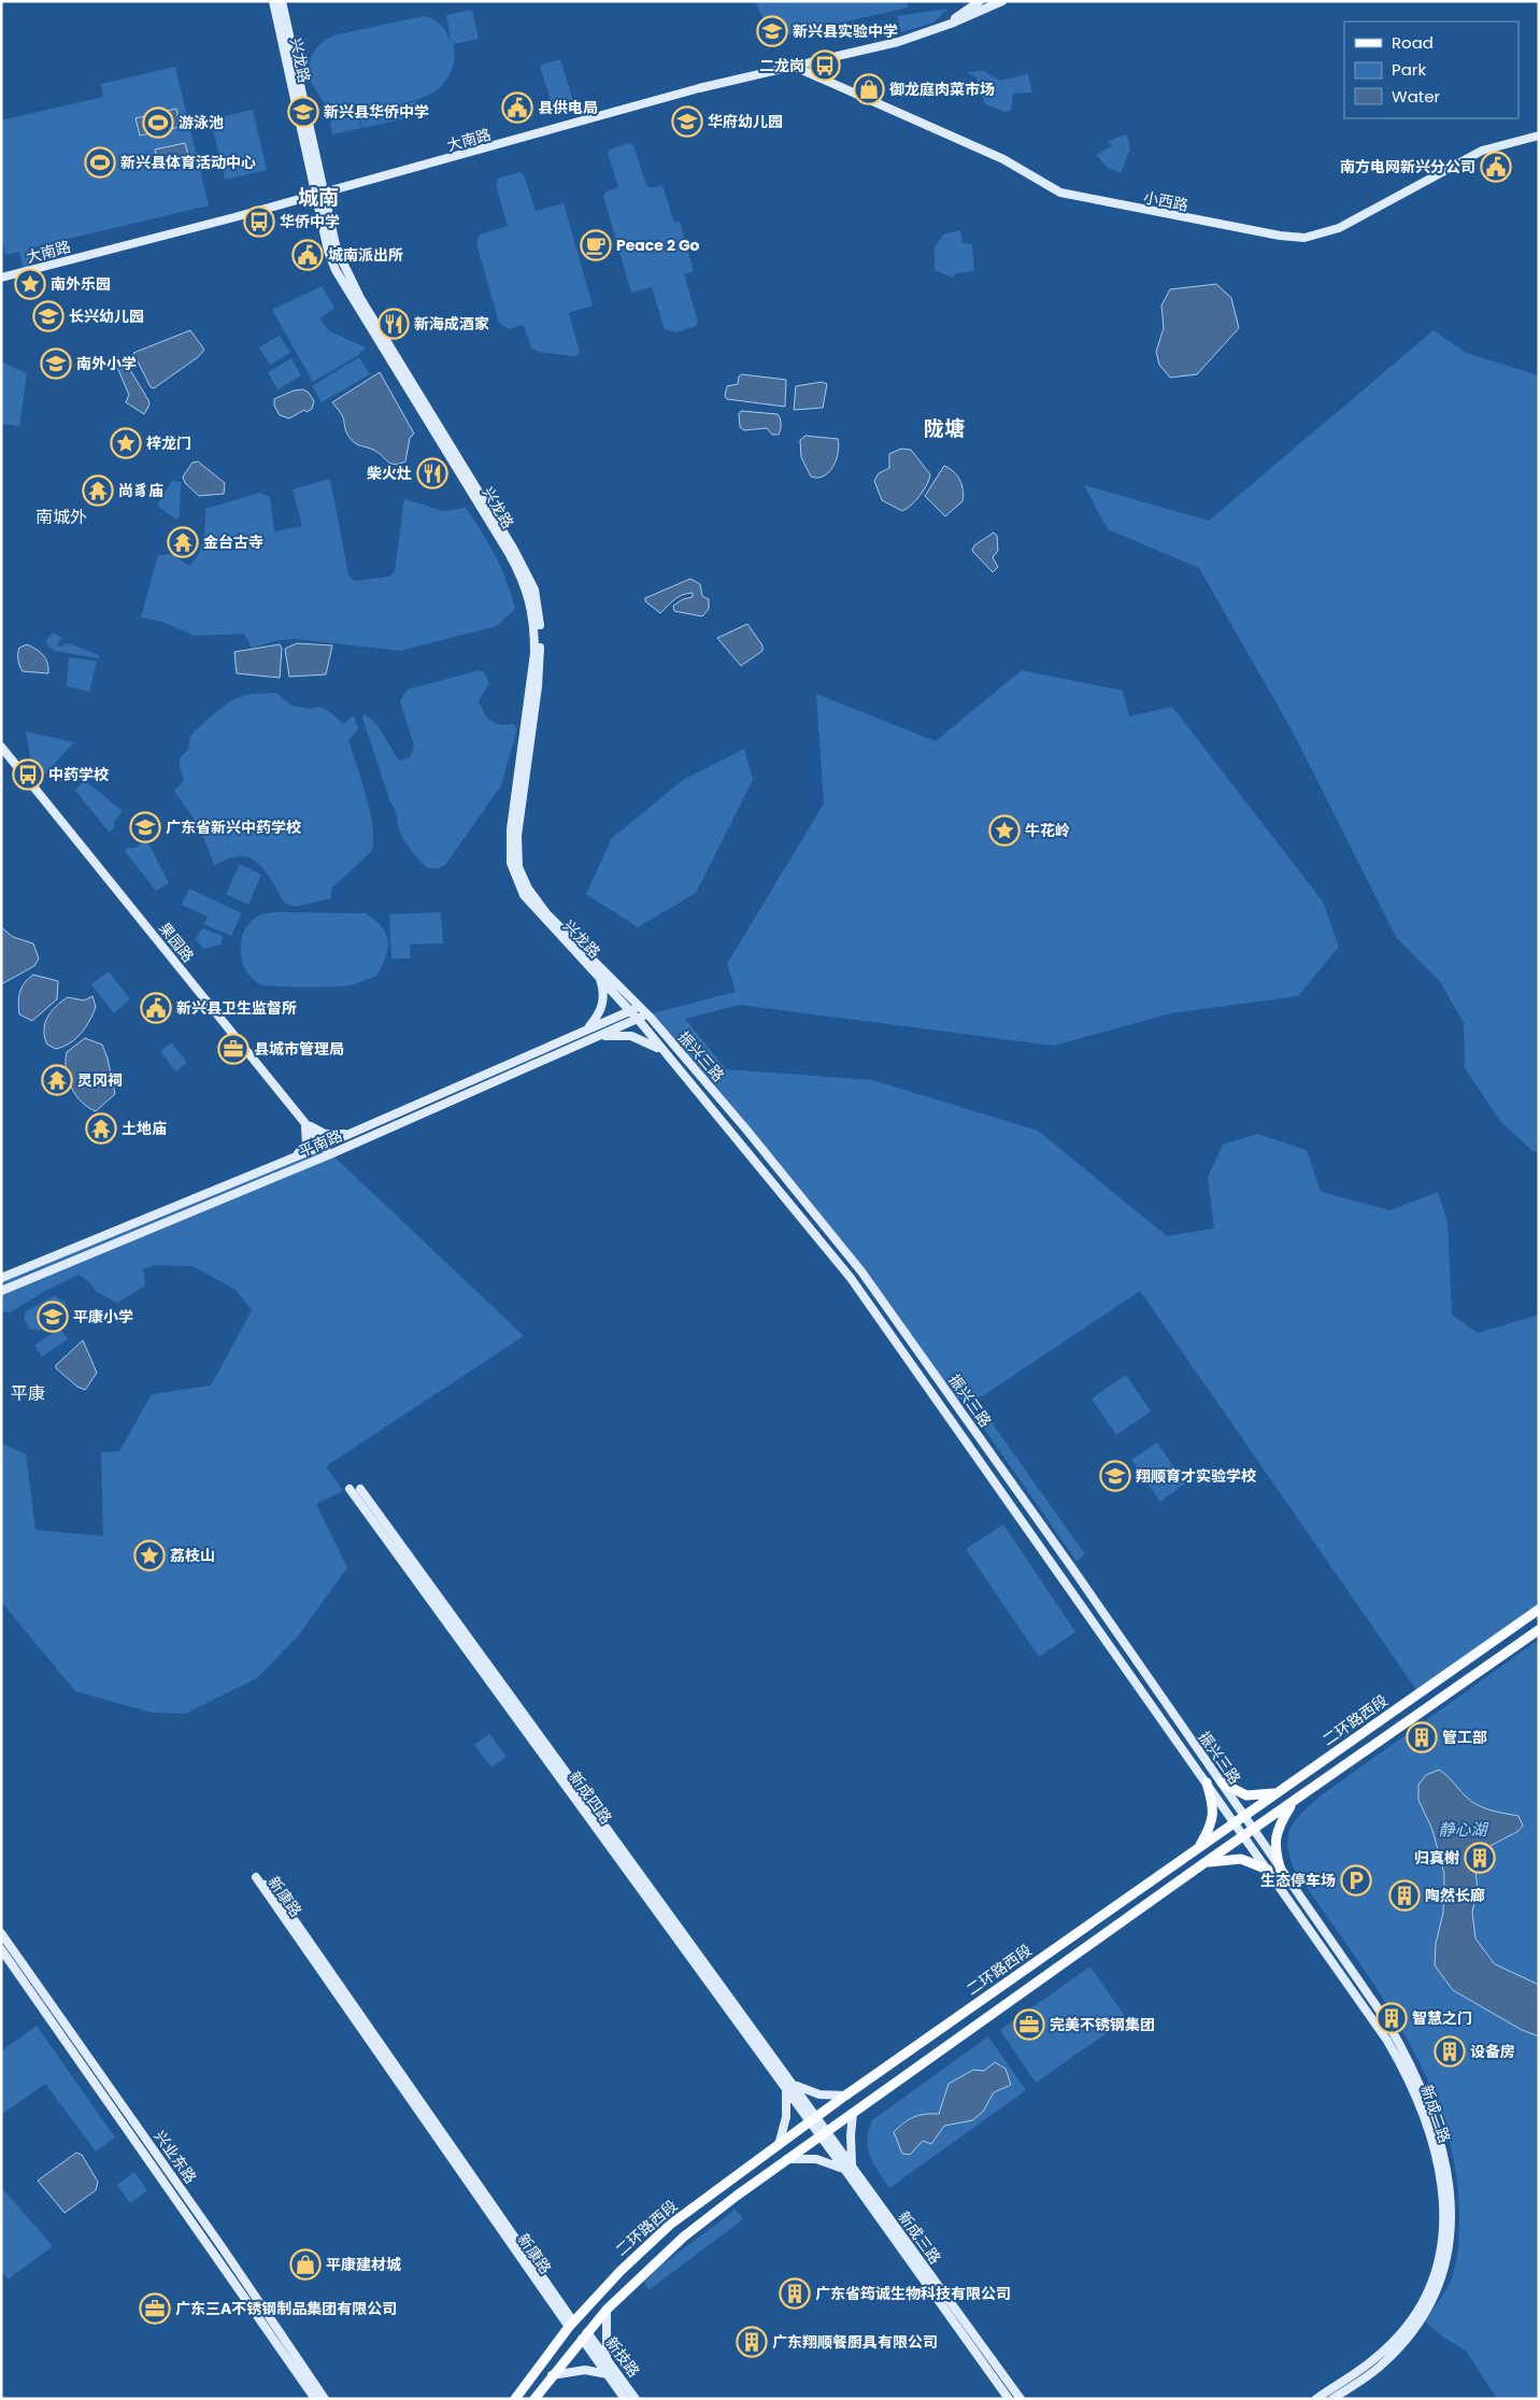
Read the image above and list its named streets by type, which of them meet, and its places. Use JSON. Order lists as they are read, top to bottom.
{
  "streets": {
    "main road": ["二环路西段"],
    "street": [
      "兴龙路",
      "大南路",
      "小西路",
      "果园路",
      "振兴三路",
      "平南路",
      "新成四路",
      "新康路",
      "新成二路",
      "兴业东路",
      "新成三路",
      "新技路"
    ]
  },
  "crossings": [
    ["兴龙路", "大南路"],
    ["兴龙路", "振兴三路"],
    ["兴龙路", "平南路"],
    ["大南路", "小西路"],
    ["果园路", "平南路"],
    ["振兴三路", "平南路"],
    ["振兴三路", "二环路西段"],
    ["振兴三路", "新成二路"],
    ["二环路西段", "新成四路"],
    ["二环路西段", "新康路"],
    ["二环路西段", "新成二路"],
    ["二环路西段", "新成三路"],
    ["二环路西段", "新技路"],
    ["新成四路", "新成三路"]
  ],
  "districts": [
    "城南",
    "陇塘",
    "南城外",
    "平康"
  ],
  "water": ["静心湖"],
  "places": {
    "school or university": [
      "新兴县实验中学",
      "新兴县华侨中学",
      "华府幼儿园",
      "长兴幼儿园",
      "南外小学",
      "广东省新兴中药学校",
      "平康小学",
      "翔顺育才实验学校"
    ],
    "bus stop": ["二龙岗", "华侨中学", "中药学校"],
    "shop": ["御龙庭肉菜市场", "平康建材城"],
    "public building": [
      "县供电局",
      "南方电网新兴分公司",
      "城南派出所",
      "新兴县卫生监督所"
    ],
    "sports": ["游泳池", "新兴县体育活动中心"],
    "cafe": ["Peace 2 Go"],
    "place": [
      "南外乐园",
      "梓龙门",
      "牛花岭",
      "荔枝山"
    ],
    "restaurant": ["新海成酒家", "柴火灶"],
    "temple": [
      "尚豸庙",
      "金台古寺",
      "灵冈祠",
      "土地庙"
    ],
    "office": ["县城市管理局", "完美不锈钢集团", "广东三A不锈钢制品集团有限公司"],
    "building": [
      "管工部",
      "归真榭",
      "陶然长廊",
      "智慧之门",
      "设备房",
      "广东省筠诚生物科技有限公司",
      "广东翔顺餐厨具有限公司"
    ],
    "parking": ["生态停车场"]
  },
  "legend": ["Road", "Park", "Water"]
}
